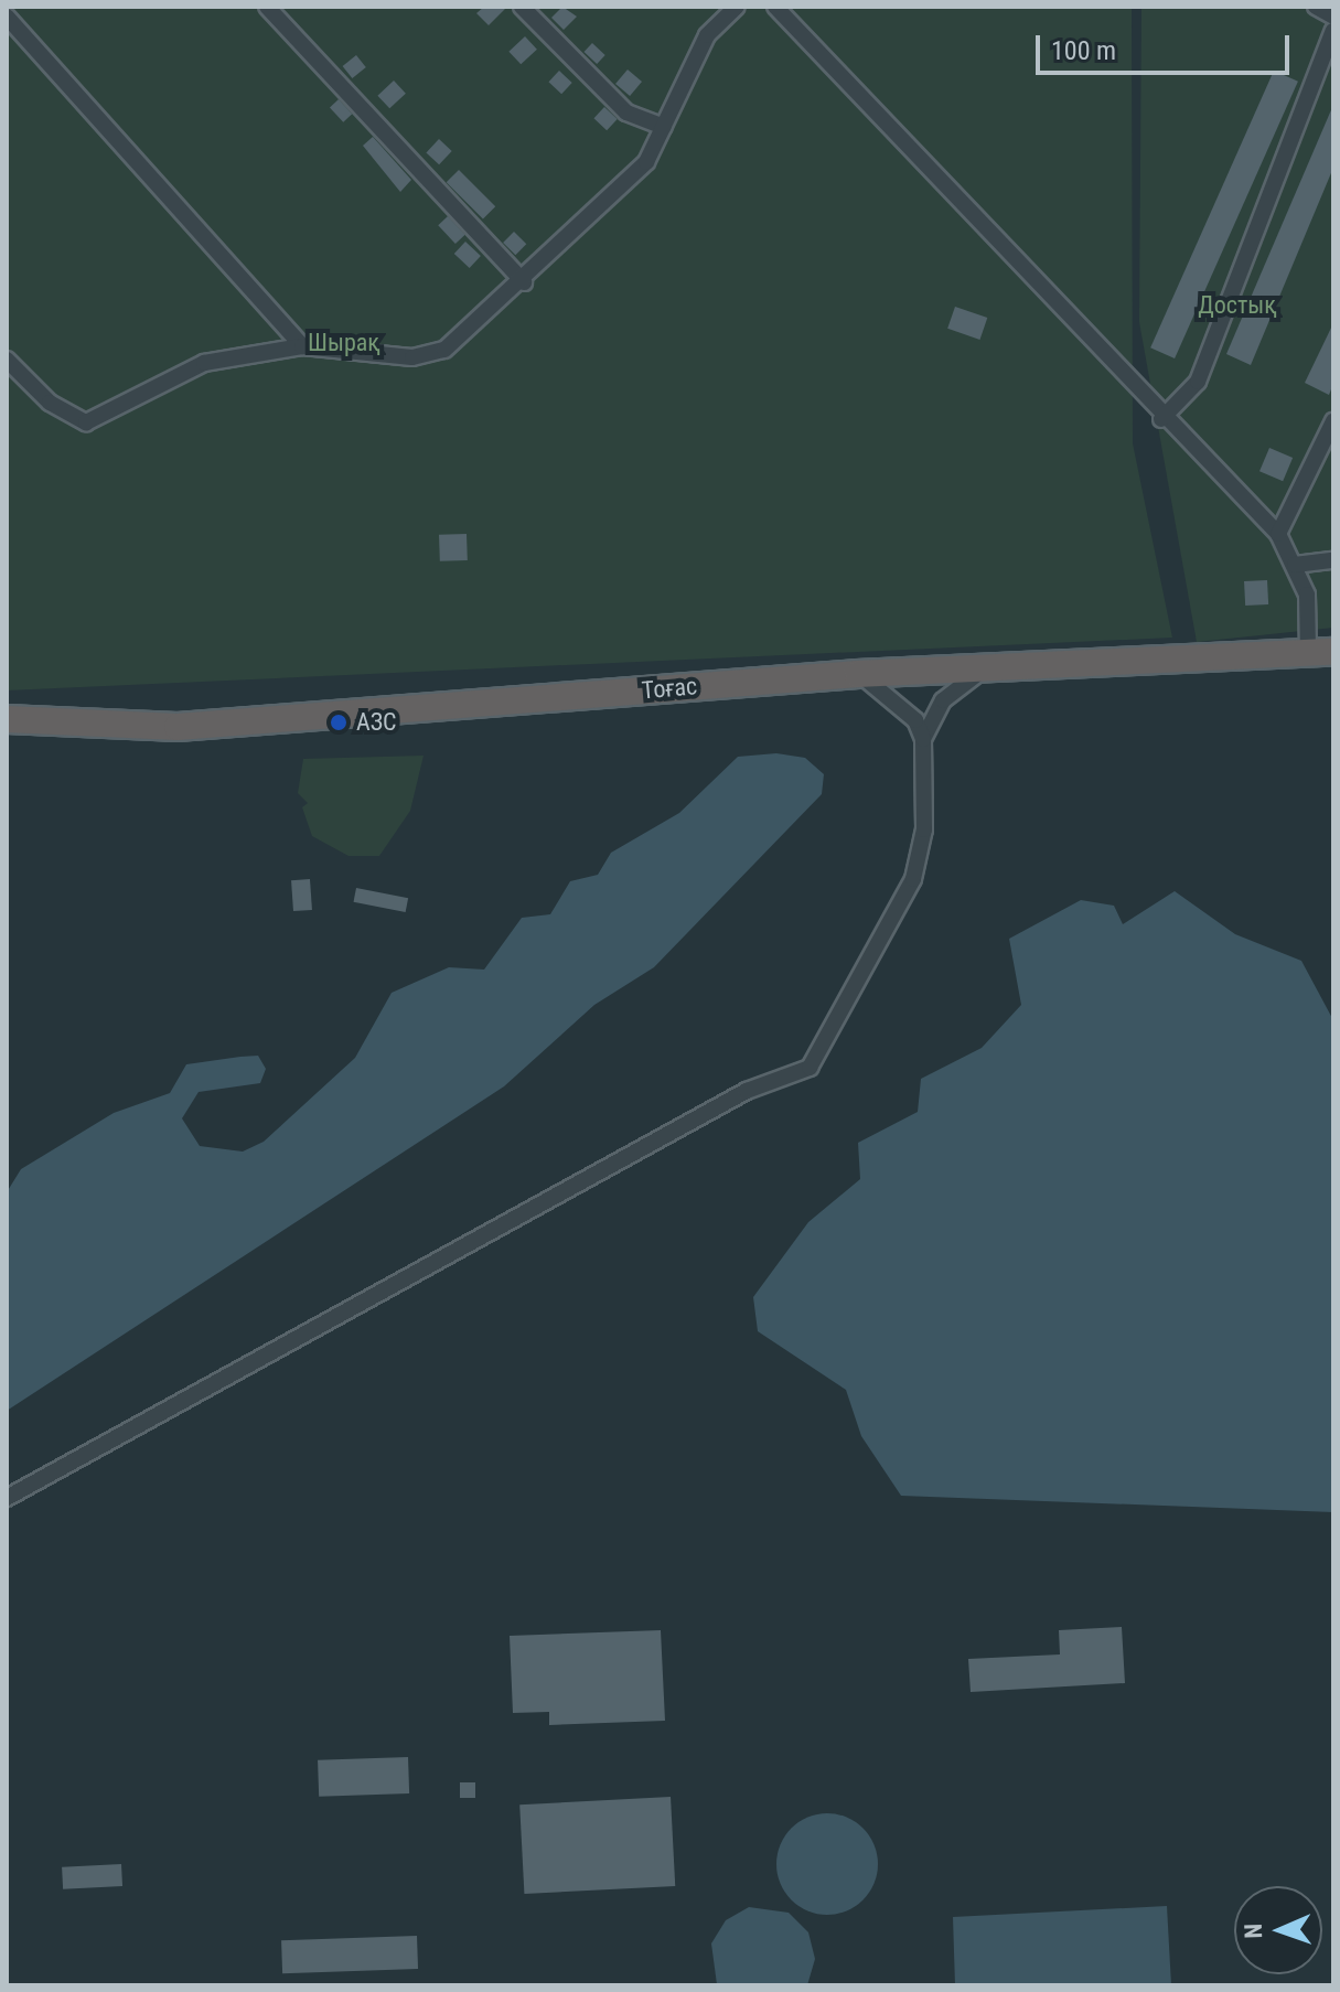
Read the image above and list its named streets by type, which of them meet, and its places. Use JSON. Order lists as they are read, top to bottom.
{
  "streets": {
    "highway": ["Тоғас"]
  },
  "parks": ["Достық", "Шырақ"],
  "places": ["АЗС"],
  "scale_bar": "100 m",
  "north": "left"
}
